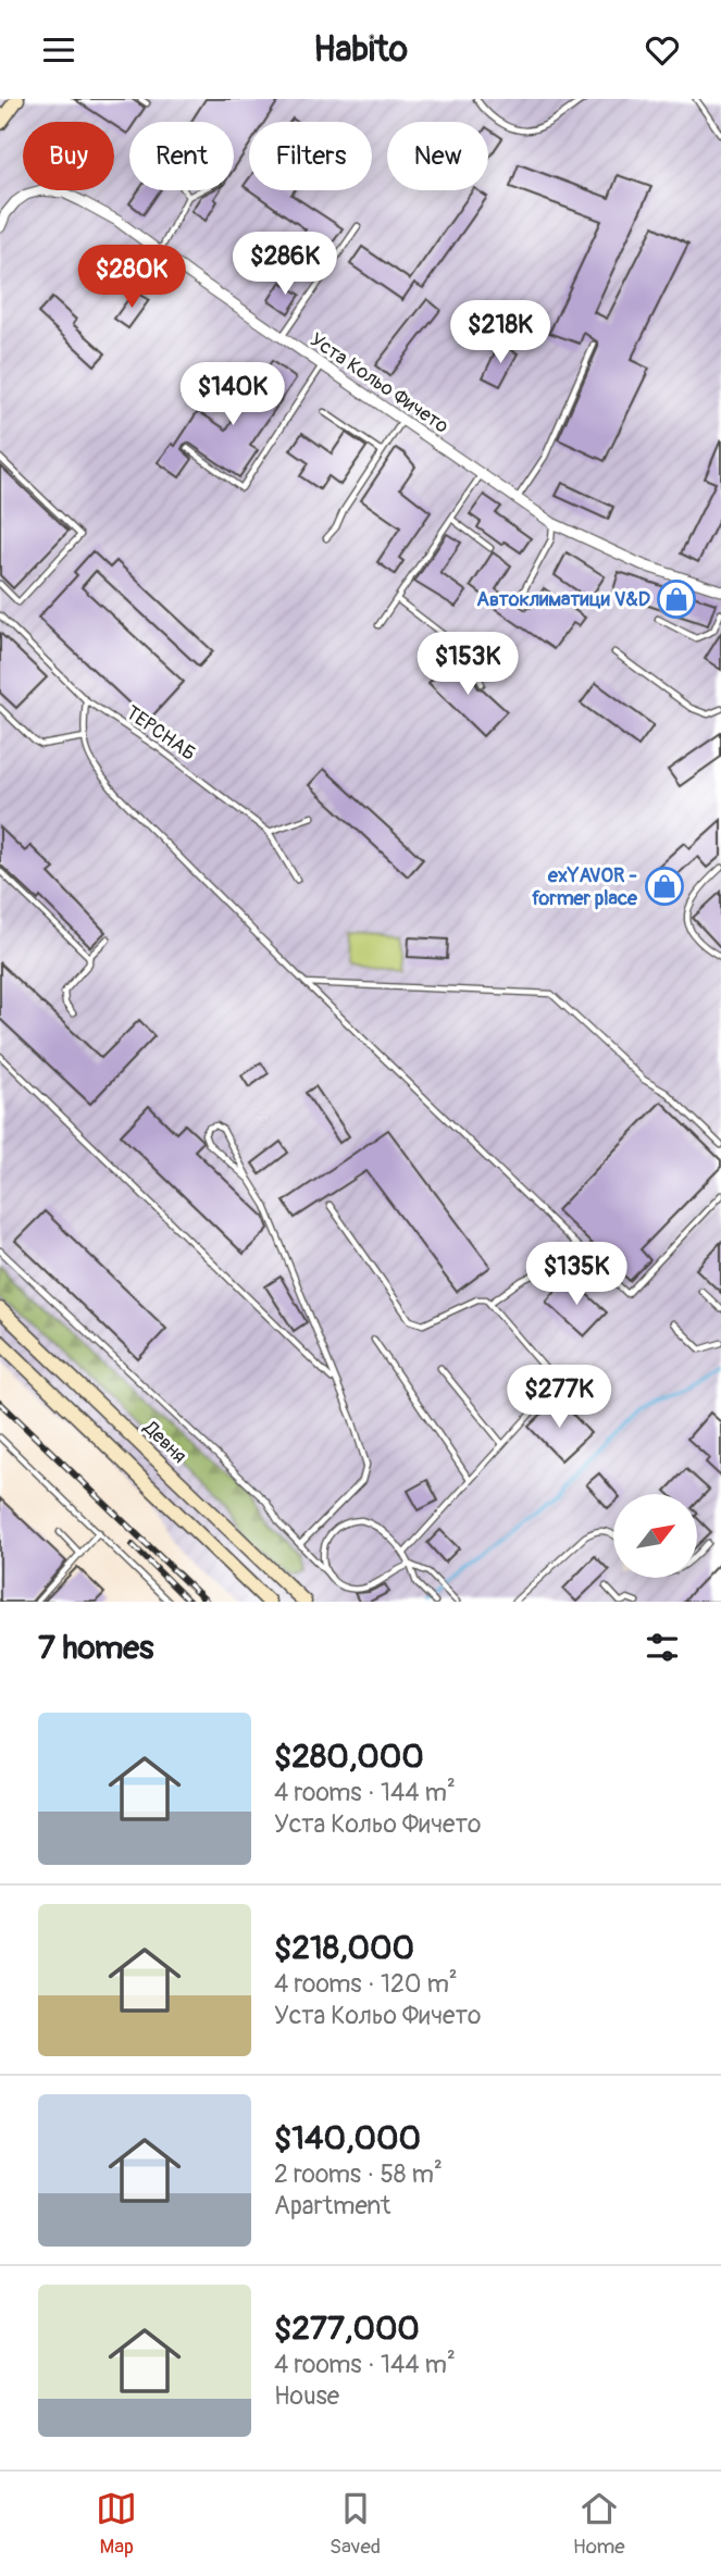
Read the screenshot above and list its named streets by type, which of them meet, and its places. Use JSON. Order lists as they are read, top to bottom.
{
  "streets": {
    "main road": ["Девня"],
    "street": ["Уста Кольо Фичето"],
    "lane": ["ТЕРСНАБ"]
  },
  "places": {
    "shop": ["Автоклиматици V&D", "exYAVOR - former place"]
  },
  "north": "top right",
  "page": {
    "header": "Habito",
    "chip": [
      "Buy",
      "Rent",
      "Filters",
      "New"
    ],
    "price": [
      "$286K",
      "$280K",
      "$218K",
      "$140K",
      "$153K",
      "$135K",
      "$277K"
    ],
    "heading": "7 homes",
    "list": [
      {
        "name": "$280,000",
        "note": "4 rooms · 144 m² · Уста Кольо Фичето"
      },
      {
        "name": "$218,000",
        "note": "4 rooms · 120 m² · Уста Кольо Фичето"
      },
      {
        "name": "$140,000",
        "note": "2 rooms · 58 m² · Apartment"
      },
      {
        "name": "$277,000",
        "note": "4 rooms · 144 m² · House"
      }
    ],
    "tabs": ["Map", "Saved", "Home"]
  }
}
